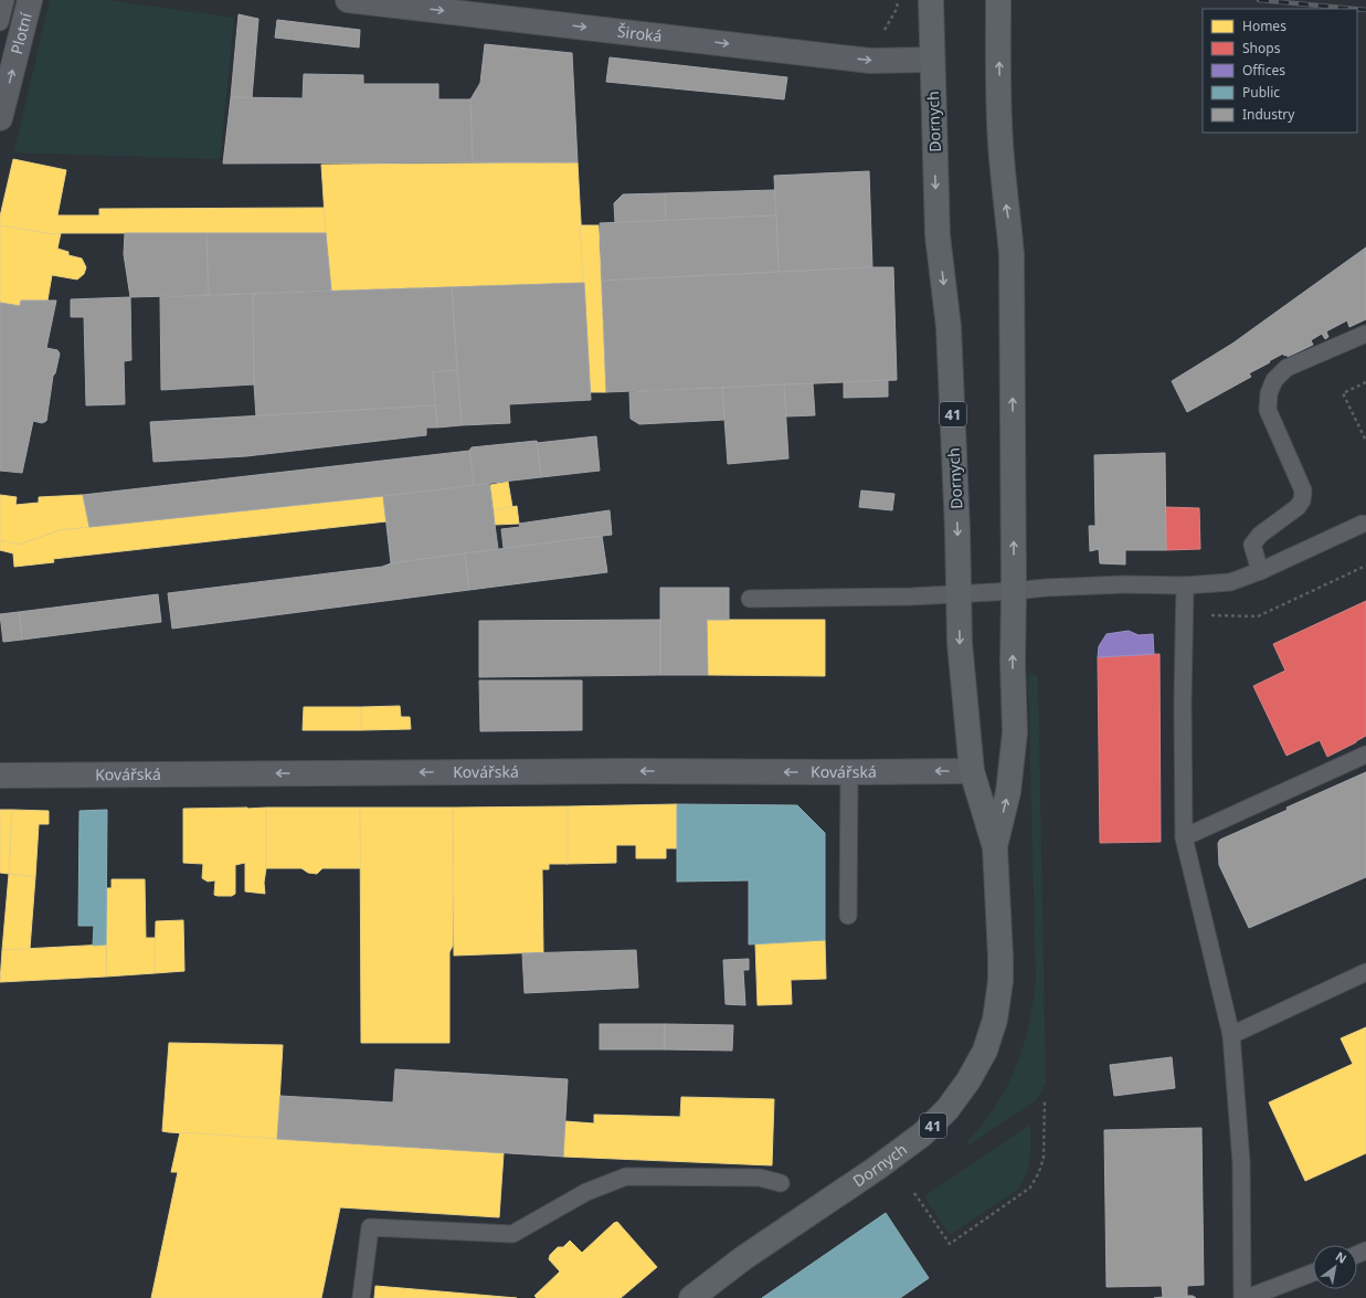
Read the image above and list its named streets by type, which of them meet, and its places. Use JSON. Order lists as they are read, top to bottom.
{
  "streets": {
    "main road": ["Dornych", "41"],
    "street": ["Plotní", "Široká", "Kovářská"]
  },
  "crossings": [
    ["Široká", "Dornych"],
    ["Dornych", "Kovářská"]
  ],
  "one_way": ["Plotní", "Široká", "Kovářská"],
  "legend": [
    "Homes",
    "Shops",
    "Offices",
    "Public",
    "Industry"
  ],
  "north": "top right"
}
